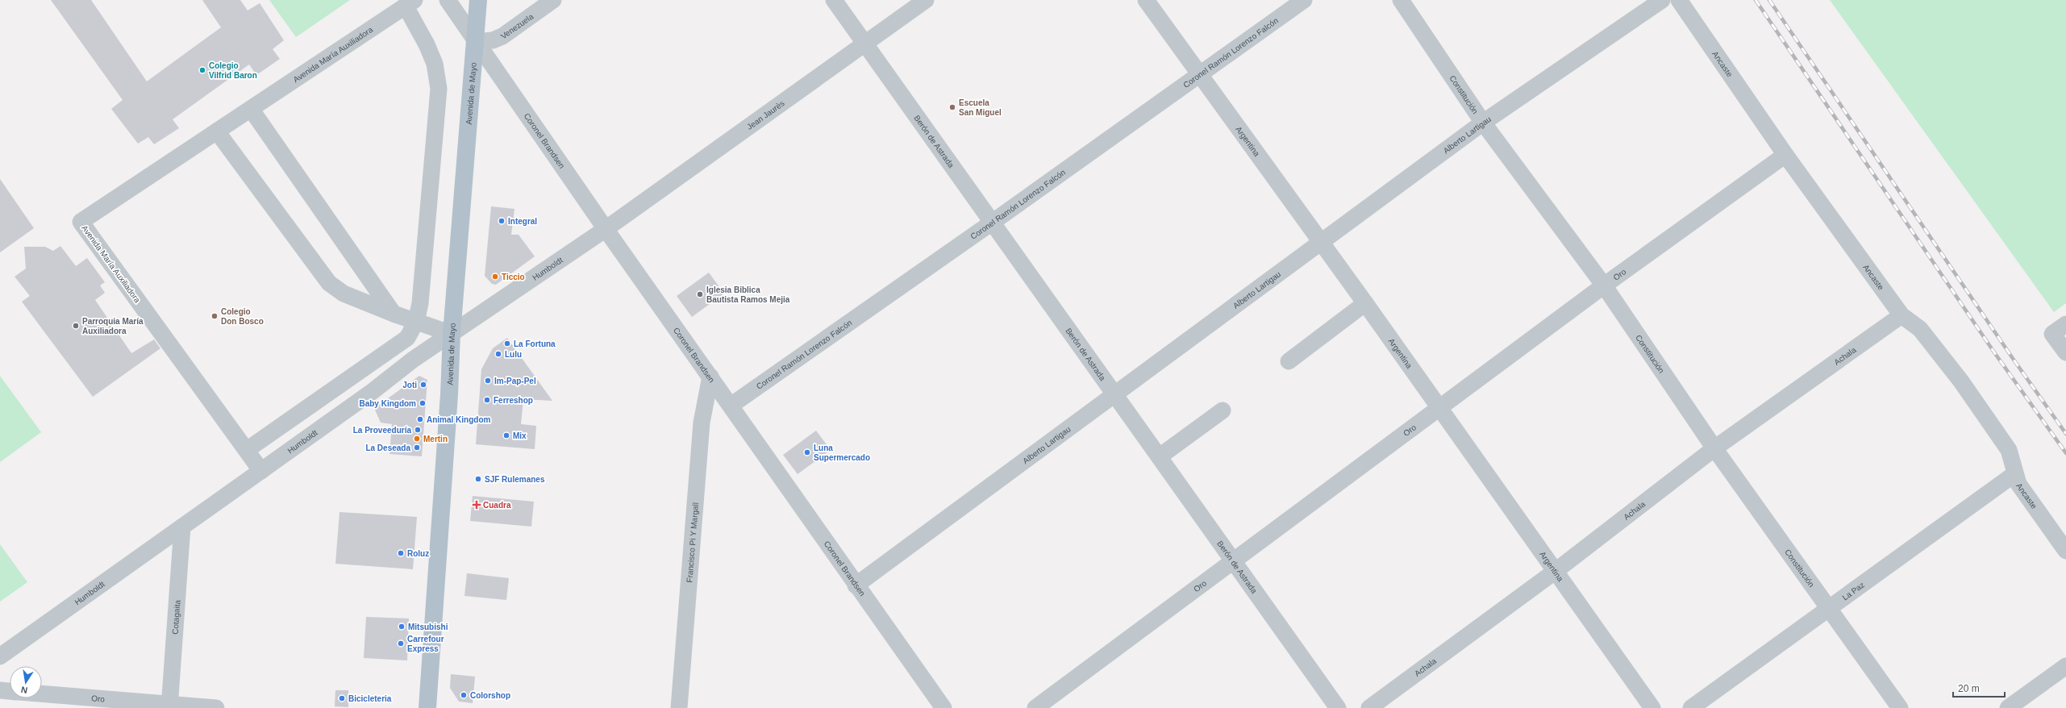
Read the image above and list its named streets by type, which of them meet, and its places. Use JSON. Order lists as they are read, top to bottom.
{
  "streets": {
    "main road": ["Avenida de Mayo"],
    "street": [
      "Venezuela",
      "Coronel Ramón Lorenzo Falcón",
      "Avenida María Auxiliadora",
      "Ancaste",
      "Constitución",
      "Jean Jaurès",
      "Alberto Lartigau",
      "Coronel Brandsen",
      "Berón de Astrada",
      "Argentina",
      "Humboldt",
      "Oro",
      "Achala",
      "Francisco Pi Y Margall",
      "La Paz",
      "Cotagaita"
    ]
  },
  "crossings": [
    ["Venezuela", "Avenida de Mayo"],
    ["Venezuela", "Coronel Brandsen"],
    ["Coronel Ramón Lorenzo Falcón", "Coronel Brandsen"],
    ["Coronel Ramón Lorenzo Falcón", "Berón de Astrada"],
    ["Coronel Ramón Lorenzo Falcón", "Argentina"],
    ["Avenida María Auxiliadora", "Humboldt"],
    ["Ancaste", "Oro"],
    ["Ancaste", "Achala"],
    ["Ancaste", "La Paz"],
    ["Avenida de Mayo", "Coronel Brandsen"],
    ["Avenida de Mayo", "Humboldt"],
    ["Constitución", "Alberto Lartigau"],
    ["Constitución", "Oro"],
    ["Constitución", "Achala"],
    ["Constitución", "La Paz"],
    ["Jean Jaurès", "Coronel Brandsen"],
    ["Jean Jaurès", "Berón de Astrada"],
    ["Jean Jaurès", "Humboldt"],
    ["Alberto Lartigau", "Coronel Brandsen"],
    ["Alberto Lartigau", "Berón de Astrada"],
    ["Alberto Lartigau", "Argentina"],
    ["Coronel Brandsen", "Humboldt"],
    ["Coronel Brandsen", "Francisco Pi Y Margall"],
    ["Berón de Astrada", "Oro"],
    ["Argentina", "Oro"],
    ["Argentina", "Achala"],
    ["Humboldt", "Cotagaita"],
    ["Oro", "Cotagaita"]
  ],
  "places": {
    "other": [
      "Colegio Vilfrid Baron",
      "Escuela San Miguel",
      "Integral",
      "Ticcio",
      "Iglesia Biblica Bautista Ramos Mejia",
      "Colegio Don Bosco",
      "Parroquia María Auxiliadora",
      "La Fortuna",
      "Lulu",
      "Im-Pap-Pel",
      "Joti",
      "Ferreshop",
      "Baby Kingdom",
      "Animal Kingdom",
      "La Proveeduría",
      "Mix",
      "Mertin",
      "La Deseada",
      "Luna Supermercado",
      "SJF Rulemanes",
      "Roluz",
      "Mitsubishi",
      "Carrefour Express",
      "Colorshop",
      "Bicicleteria"
    ],
    "health": ["Cuadra"]
  },
  "scale_bar": "20 m",
  "north": "bottom"
}
